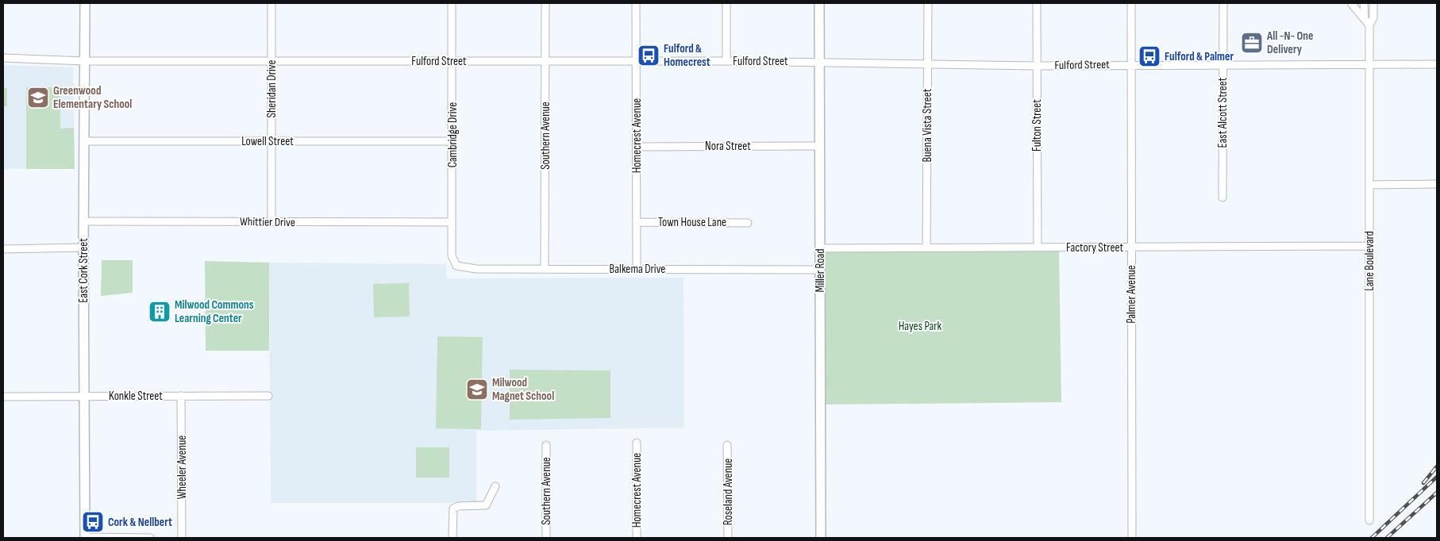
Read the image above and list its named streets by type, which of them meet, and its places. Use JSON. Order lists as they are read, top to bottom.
{
  "streets": {
    "street": [
      "Fulford Street",
      "Sheridan Drive",
      "East Alcott Street",
      "Buena Vista Street",
      "Fulton Street",
      "Cambridge Drive",
      "Southern Avenue",
      "Homecrest Avenue",
      "Lowell Street",
      "Nora Street",
      "Whittier Drive",
      "Town House Lane",
      "Factory Street",
      "Lane Boulevard",
      "Balkema Drive",
      "East Cork Street",
      "Miller Road",
      "Palmer Avenue",
      "Konkle Street",
      "Wheeler Avenue",
      "Roseland Avenue"
    ]
  },
  "crossings": [
    ["Fulford Street", "Sheridan Drive"],
    ["Fulford Street", "East Alcott Street"],
    ["Fulford Street", "Buena Vista Street"],
    ["Fulford Street", "Fulton Street"],
    ["Fulford Street", "Cambridge Drive"],
    ["Fulford Street", "Southern Avenue"],
    ["Fulford Street", "Homecrest Avenue"],
    ["Fulford Street", "Lane Boulevard"],
    ["Fulford Street", "East Cork Street"],
    ["Fulford Street", "Miller Road"],
    ["Fulford Street", "Palmer Avenue"],
    ["Sheridan Drive", "Lowell Street"],
    ["Sheridan Drive", "Whittier Drive"],
    ["Buena Vista Street", "Factory Street"],
    ["Fulton Street", "Factory Street"],
    ["Cambridge Drive", "Lowell Street"],
    ["Cambridge Drive", "Whittier Drive"],
    ["Cambridge Drive", "Balkema Drive"],
    ["Southern Avenue", "Balkema Drive"],
    ["Homecrest Avenue", "Nora Street"],
    ["Homecrest Avenue", "Town House Lane"],
    ["Homecrest Avenue", "Balkema Drive"],
    ["Lowell Street", "East Cork Street"],
    ["Nora Street", "Miller Road"],
    ["Whittier Drive", "East Cork Street"],
    ["Factory Street", "Lane Boulevard"],
    ["Factory Street", "Miller Road"],
    ["Factory Street", "Palmer Avenue"],
    ["Balkema Drive", "Miller Road"],
    ["East Cork Street", "Konkle Street"],
    ["Konkle Street", "Wheeler Avenue"]
  ],
  "parks": ["Hayes Park"],
  "places": {
    "office": ["All -N- One Delivery"],
    "bus stop": ["Fulford & Homecrest", "Fulford & Palmer", "Cork & Nellbert"],
    "school or university": ["Greenwood Elementary School", "Milwood Magnet School"],
    "building": ["Milwood Commons Learning Center"]
  }
}
